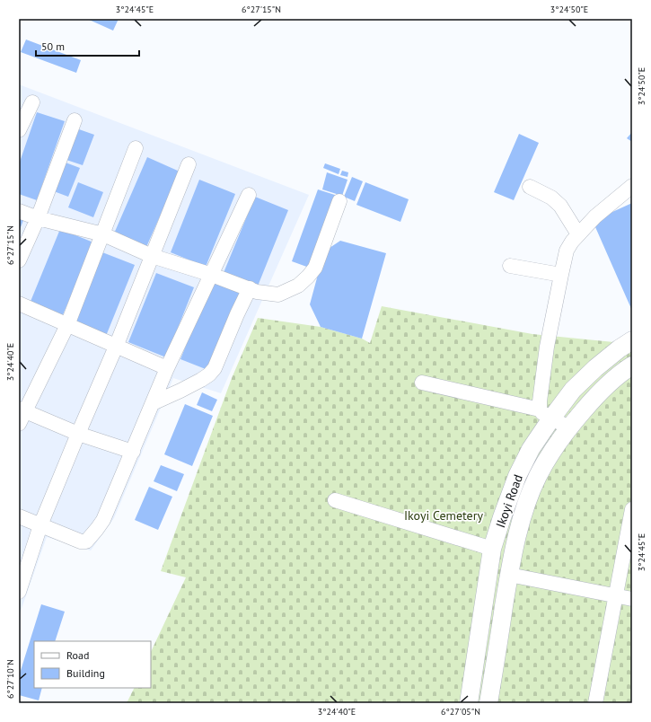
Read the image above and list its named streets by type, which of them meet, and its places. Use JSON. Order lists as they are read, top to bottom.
{
  "streets": {
    "main road": ["Ikoyi Road"]
  },
  "parks": ["Ikoyi Cemetery"],
  "legend": ["Road", "Building"],
  "scale_bar": "50 m",
  "coordinates": [
    "3°24'45\"E",
    "6°27'15\"N",
    "3°24'50\"E",
    "3°24'40\"E",
    "6°27'10\"N",
    "6°27'05\"N"
  ]
}
